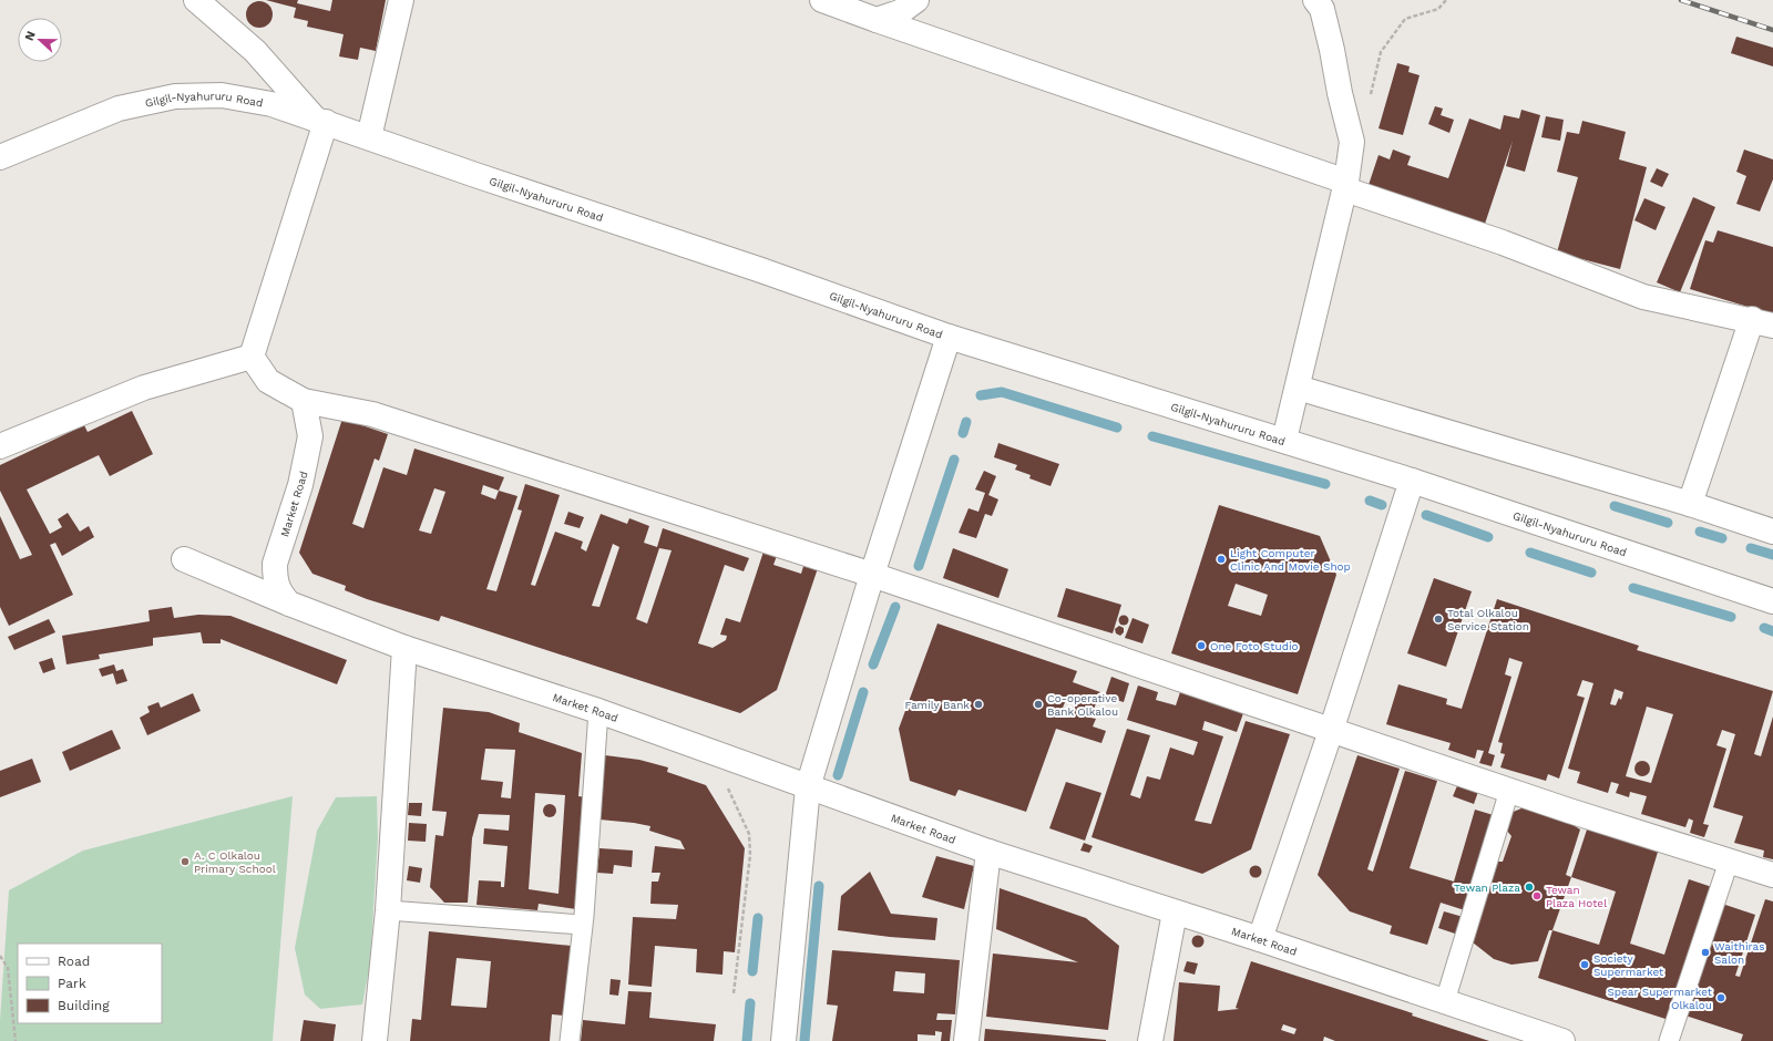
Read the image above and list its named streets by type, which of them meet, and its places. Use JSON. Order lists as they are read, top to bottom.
{
  "streets": {
    "street": ["Gilgil-Nyahururu Road", "Market Road"]
  },
  "places": [
    "Light Computer Clinic And Movie Shop",
    "Total Olkalou Service Station",
    "One Foto Studio",
    "Family Bank",
    "Co-operative Bank Olkalou",
    "A. C Olkalou Primary School",
    "Tewan Plaza",
    "Tewan Plaza Hotel",
    "Waithiras Salon",
    "Society Supermarket",
    "Spear Supermarket Olkalou"
  ],
  "legend": ["Road", "Park", "Building"],
  "north": "left"
}
